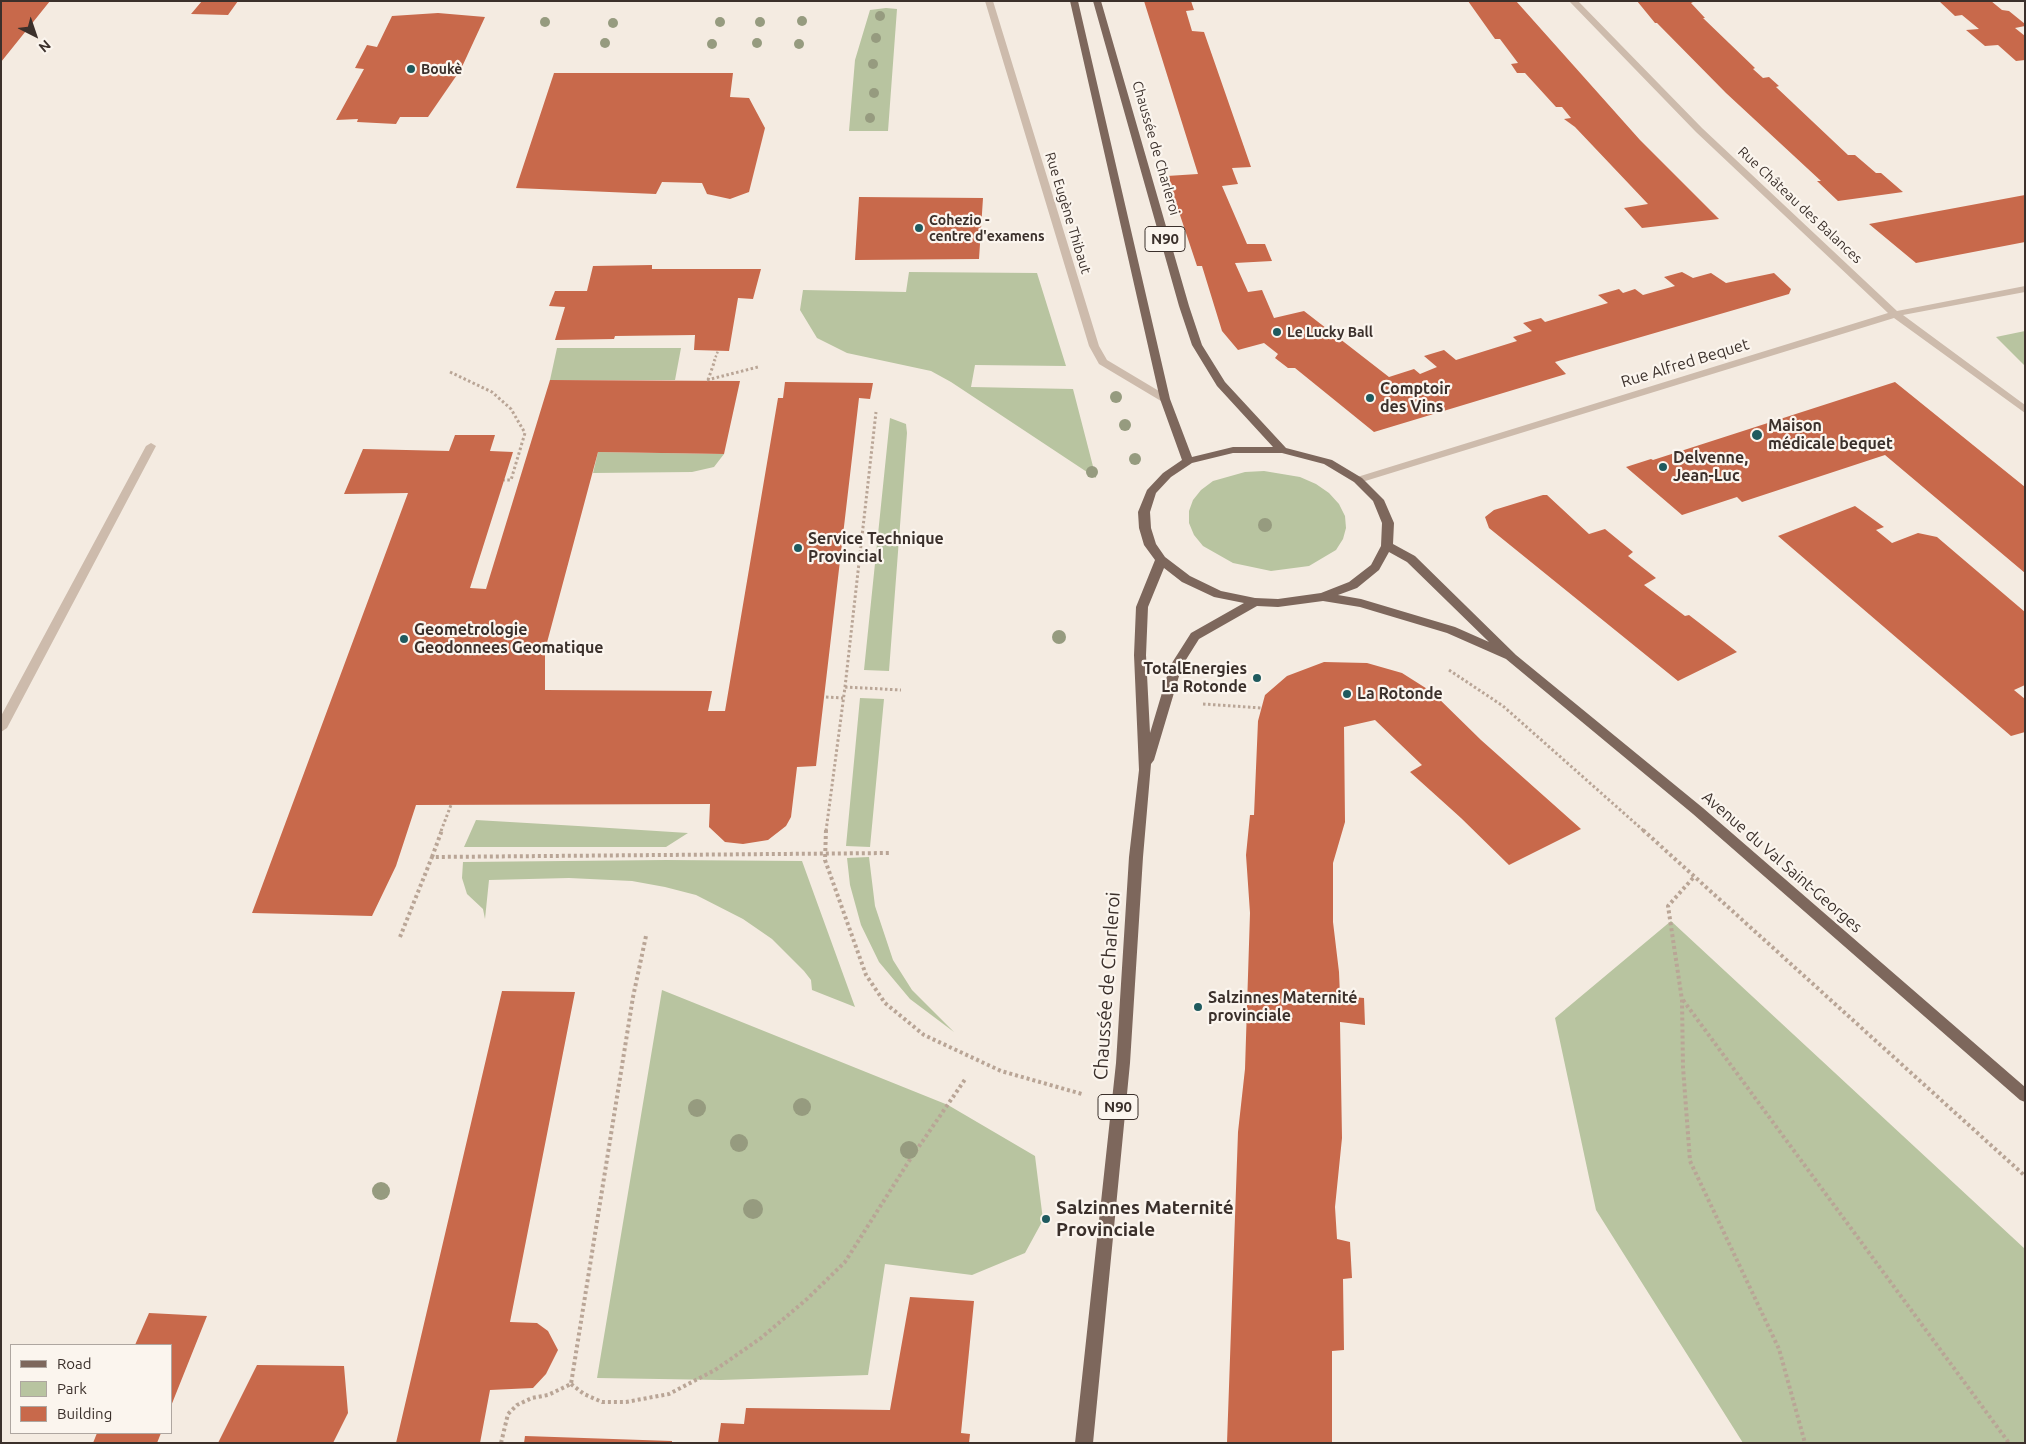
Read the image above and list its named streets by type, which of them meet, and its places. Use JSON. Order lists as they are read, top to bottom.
{
  "streets": {
    "main road": ["Chaussée de Charleroi", "N90", "Avenue du Val Saint-Georges"],
    "street": ["Rue Château des Balances", "Rue Eugène Thibaut", "Rue Alfred Bequet"]
  },
  "crossings": [
    ["Rue Château des Balances", "Rue Alfred Bequet"],
    ["Rue Eugène Thibaut", "N90"]
  ],
  "places": [
    "Boukè",
    "Cohezio - centre d'examens",
    "Le Lucky Ball",
    "Comptoir des Vins",
    "Maison médicale bequet",
    "Delvenne, Jean-Luc",
    "Service Technique Provincial",
    "Geometrologie Geodonnees Geomatique",
    "TotalEnergies La Rotonde",
    "La Rotonde",
    "Salzinnes Maternité provinciale",
    "Salzinnes Maternité Provinciale"
  ],
  "legend": ["Road", "Park", "Building"],
  "north": "bottom right"
}
